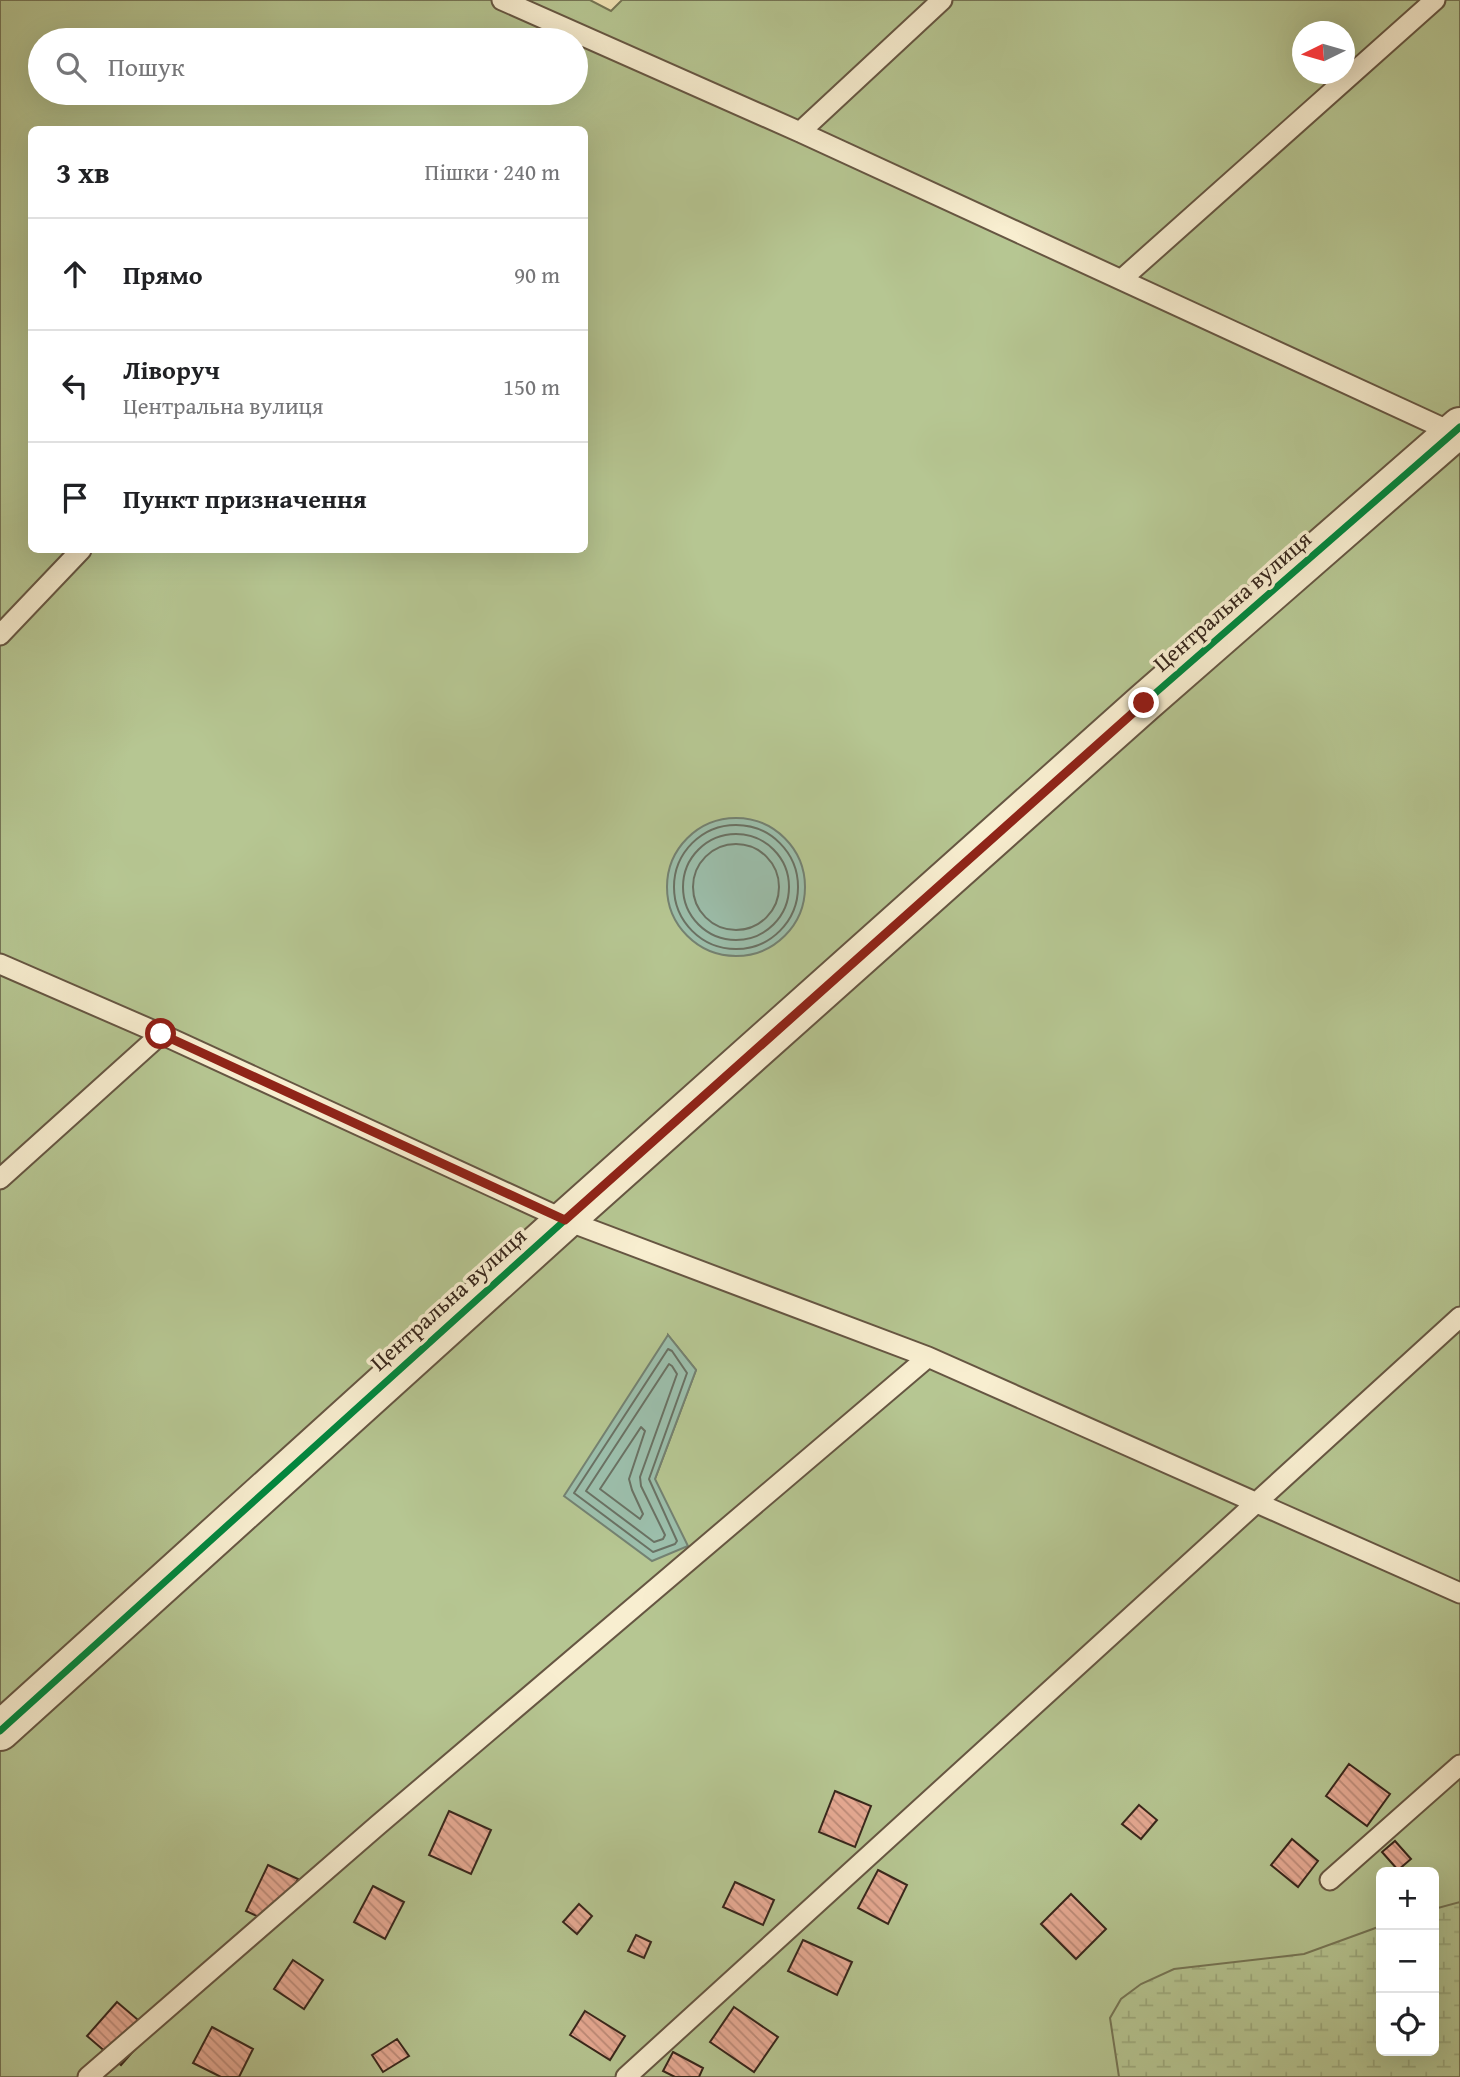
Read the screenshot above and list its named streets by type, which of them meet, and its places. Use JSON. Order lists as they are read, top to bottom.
{
  "streets": {
    "street": ["Центральна вулиця"]
  },
  "north": "left",
  "page": {
    "search": "Пошук",
    "heading": ["3 хв", "Пішки · 240 m"],
    "list": [
      ["Прямо", "90 m"],
      ["Ліворуч", "Центральна вулиця", "150 m"],
      "Пункт призначення"
    ],
    "map_buttons": ["+", "−"]
  }
}
